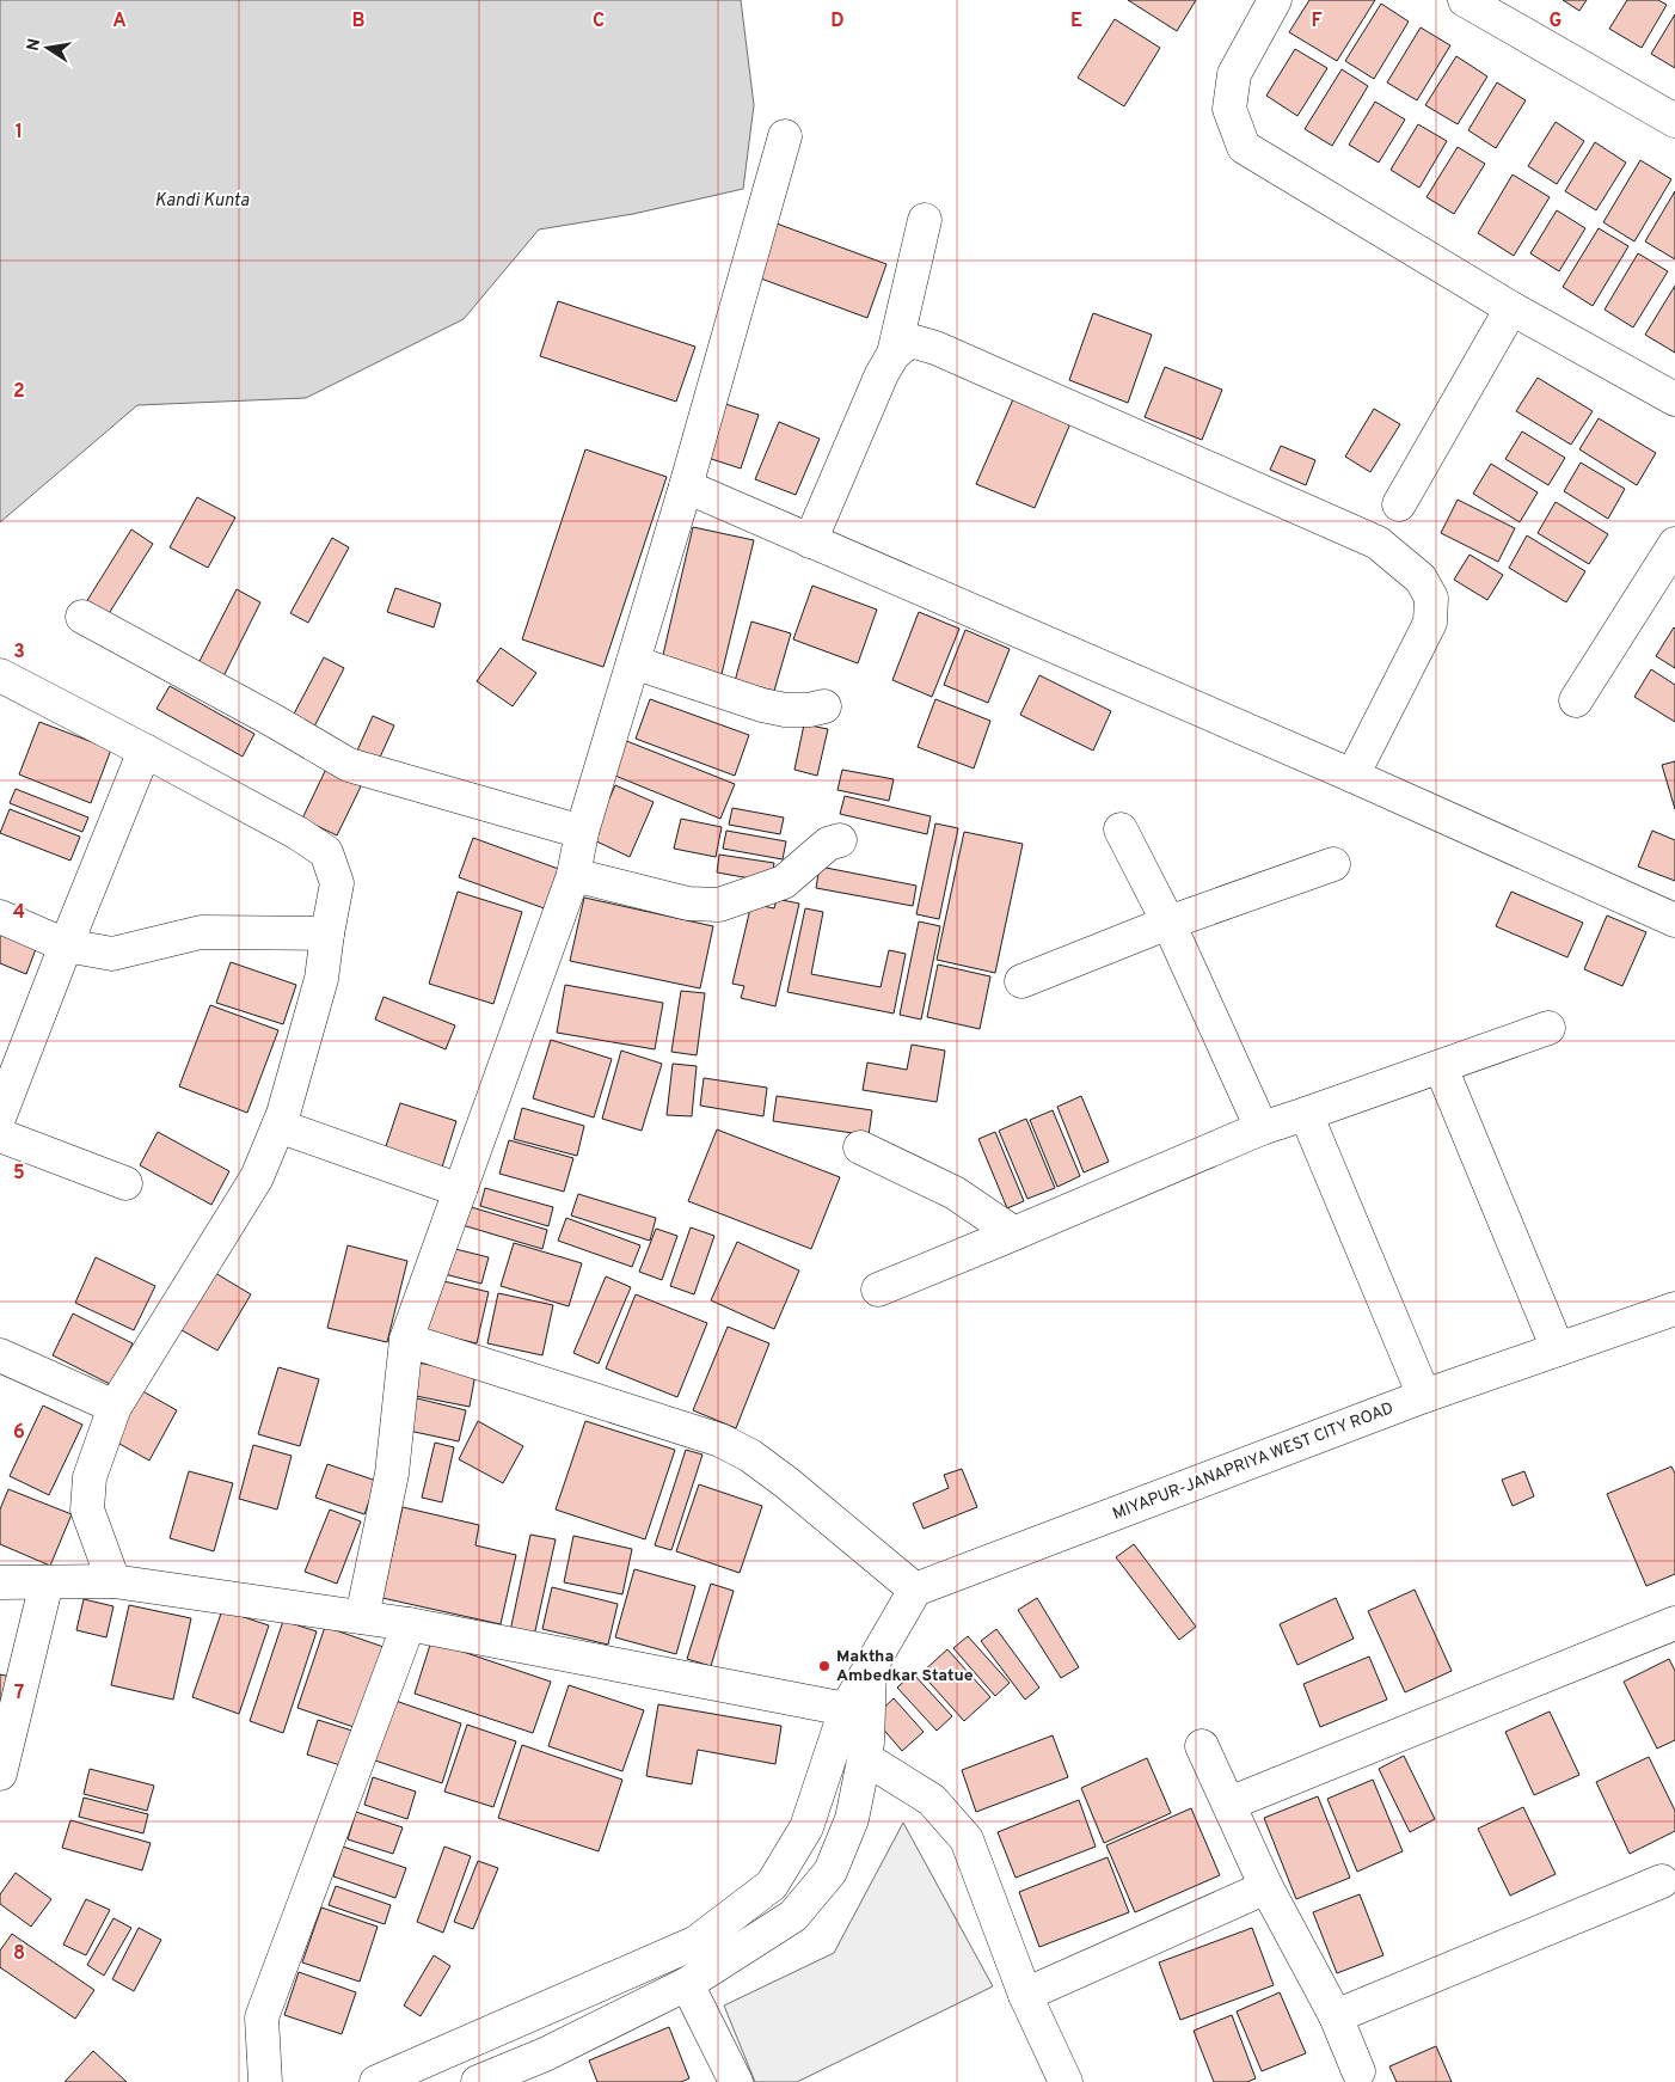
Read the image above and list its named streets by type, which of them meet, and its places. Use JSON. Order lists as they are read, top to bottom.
{
  "streets": {
    "street": ["MIYAPUR-JANAPRIYA WEST CITY ROAD"]
  },
  "water": ["Kandi Kunta"],
  "places": ["Maktha Ambedkar Statue"],
  "north": "left",
  "grid": {
    "columns": [
      "A",
      "B",
      "C",
      "D",
      "E",
      "F",
      "G"
    ],
    "rows": [
      "1",
      "2",
      "3",
      "4",
      "5",
      "6",
      "7",
      "8"
    ]
  }
}
